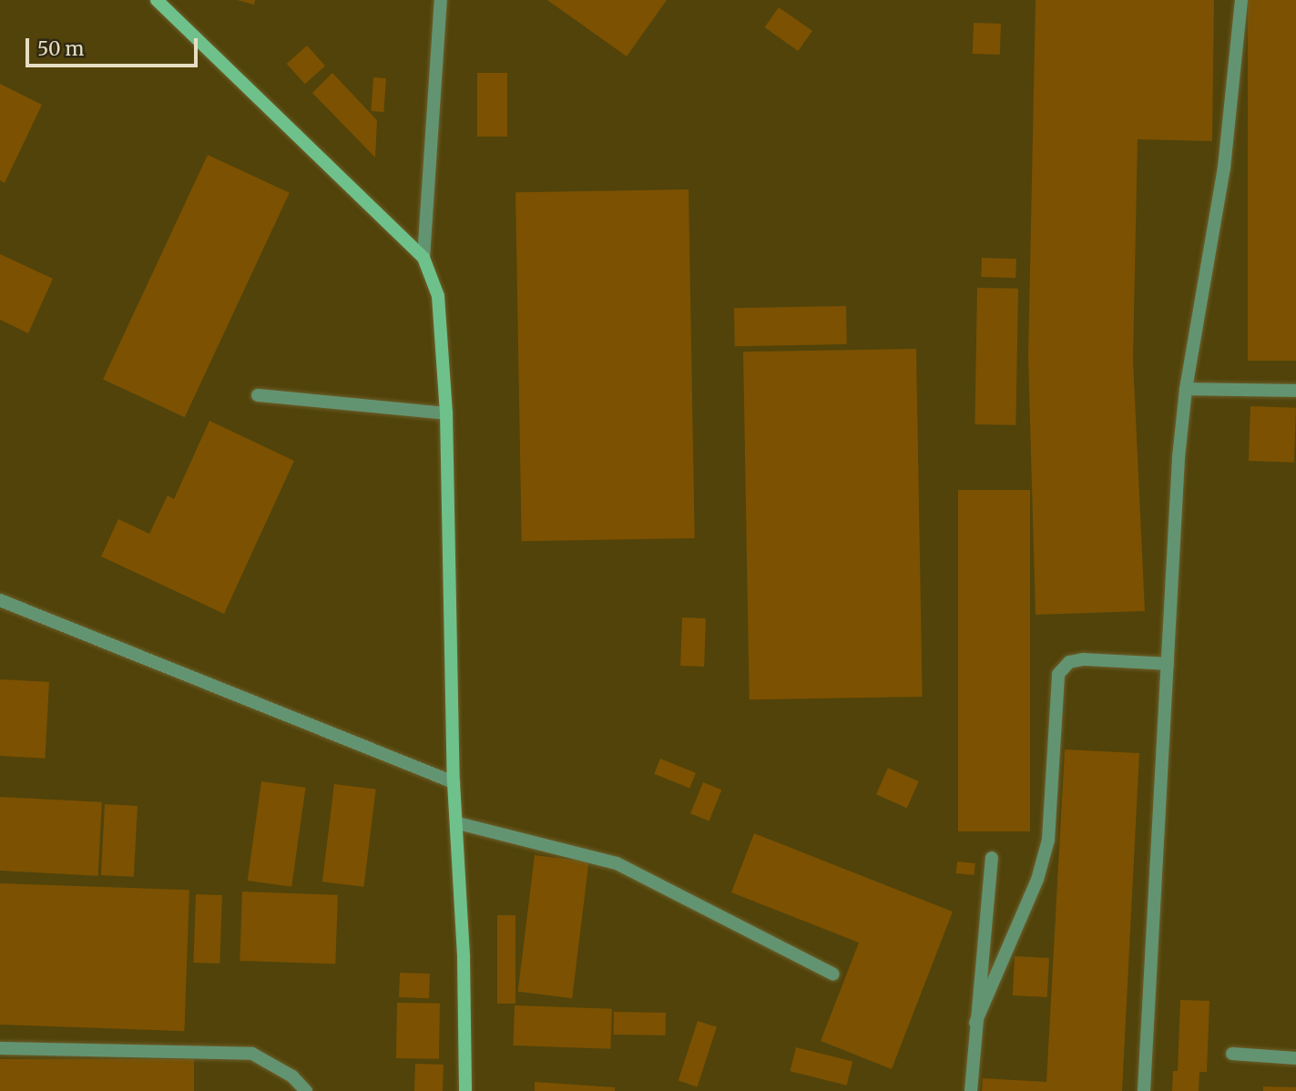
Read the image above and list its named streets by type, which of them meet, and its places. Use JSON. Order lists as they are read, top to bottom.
{
  "scale_bar": "50 m"
}
